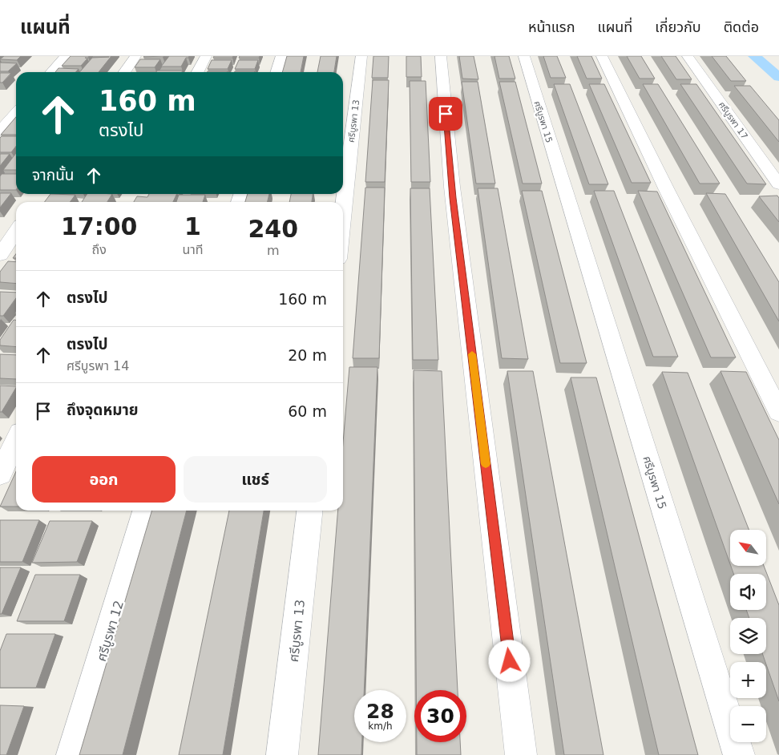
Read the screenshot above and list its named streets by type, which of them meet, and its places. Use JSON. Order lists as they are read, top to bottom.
{
  "streets": {
    "street": [
      "ศรีบูรพา 17",
      "ศรีบูรพา 13",
      "ศรีบูรพา 15",
      "ศรีบูรพา 12"
    ]
  },
  "north": "top left",
  "page": {
    "header": "แผนที่",
    "nav": [
      "หน้าแรก",
      "แผนที่",
      "เกี่ยวกับ",
      "ติดต่อ"
    ],
    "turn": ["160 m", "ตรงไป"],
    "then": "จากนั้น",
    "eta": [
      "17:00",
      "ถึง",
      "1",
      "นาที",
      "240",
      "m"
    ],
    "list": [
      {
        "name": "ตรงไป",
        "value": "160 m"
      },
      {
        "name": "ตรงไป",
        "note": "ศรีบูรพา 14",
        "value": "20 m"
      },
      {
        "name": "ถึงจุดหมาย",
        "value": "60 m"
      }
    ],
    "buttons": ["ออก", "แชร์"],
    "map_buttons": ["+", "−"],
    "speed": "28 km/h",
    "limit": "30"
  }
}
